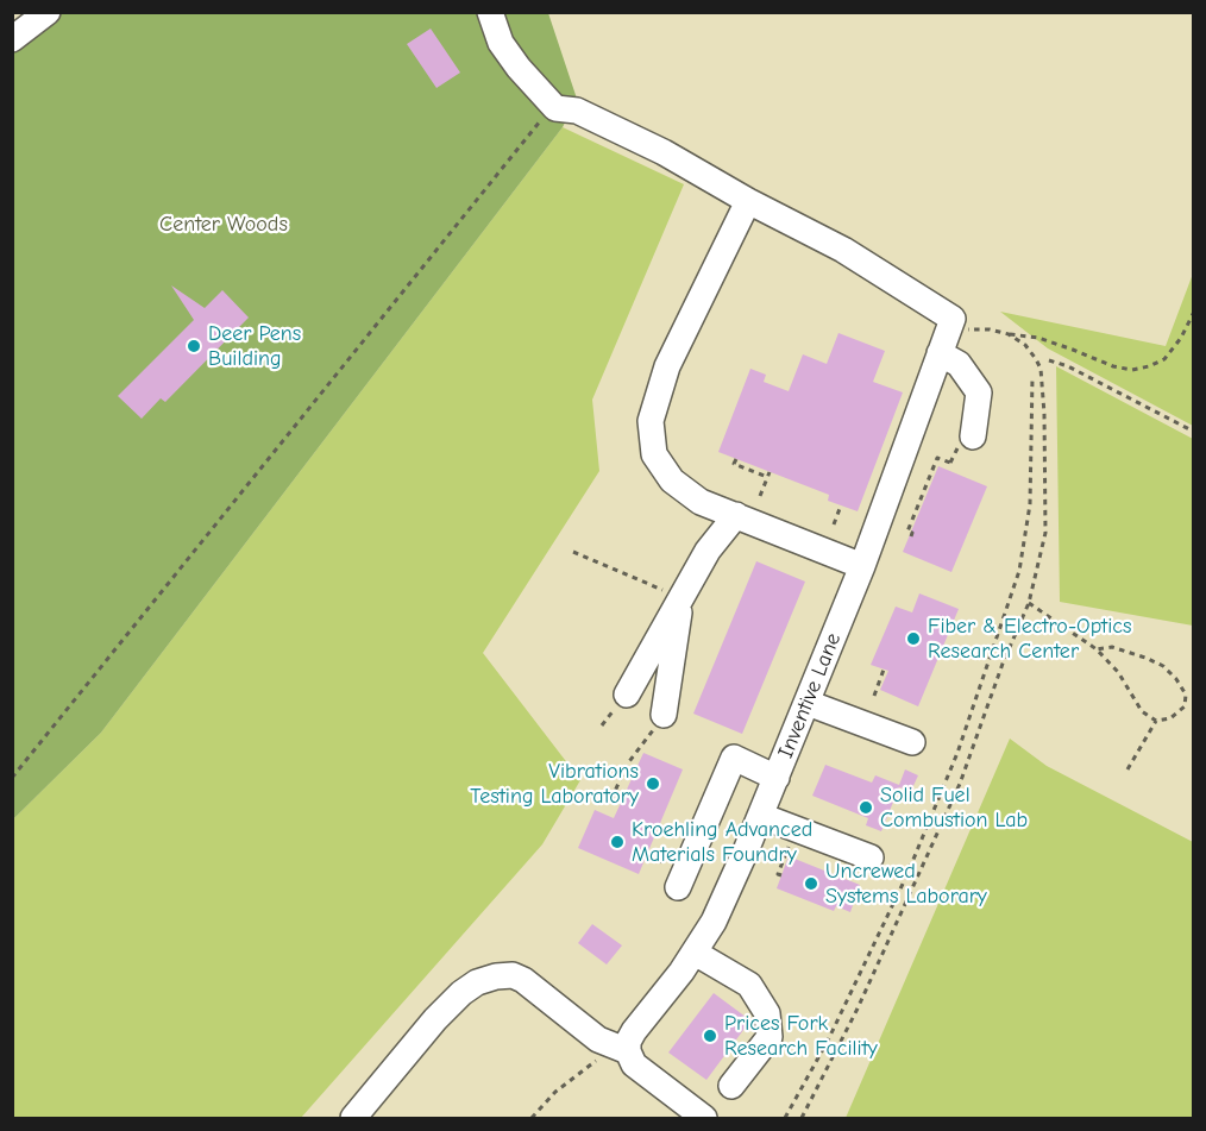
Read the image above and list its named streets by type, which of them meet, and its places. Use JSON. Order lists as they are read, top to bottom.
{
  "streets": {
    "street": ["Inventive Lane"]
  },
  "parks": ["Center Woods"],
  "places": [
    "Deer Pens Building",
    "Fiber & Electro-Optics Research Center",
    "Vibrations Testing Laboratory",
    "Solid Fuel Combustion Lab",
    "Kroehling Advanced Materials Foundry",
    "Uncrewed Systems Laborary",
    "Prices Fork Research Facility"
  ]
}
